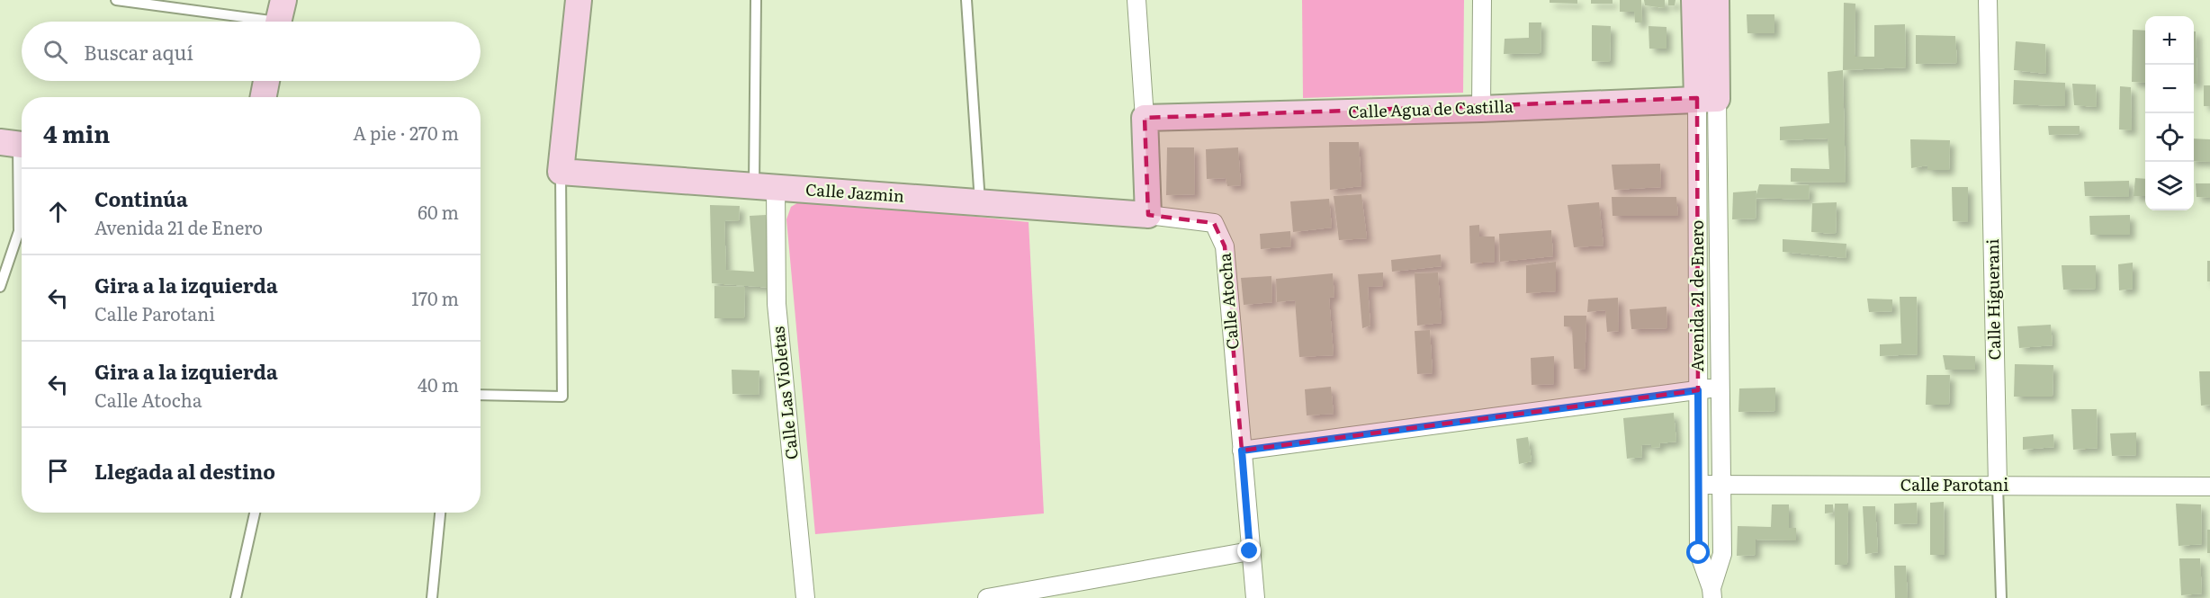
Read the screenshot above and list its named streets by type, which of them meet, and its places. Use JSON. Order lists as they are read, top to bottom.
{
  "streets": {
    "street": [
      "Calle Agua de Castilla",
      "Calle Jazmin",
      "Avenida 21 de Enero",
      "Calle Higuerani",
      "Calle Atocha",
      "Calle Las Violetas",
      "Calle Parotani"
    ]
  },
  "crossings": [
    ["Calle Agua de Castilla", "Avenida 21 de Enero"],
    ["Calle Jazmin", "Calle Atocha"],
    ["Calle Jazmin", "Calle Las Violetas"],
    ["Avenida 21 de Enero", "Calle Parotani"],
    ["Calle Higuerani", "Calle Parotani"]
  ],
  "page": {
    "map_buttons": ["+", "−"],
    "search": "Buscar aquí",
    "heading": ["4 min", "A pie · 270 m"],
    "list": [
      ["Continúa", "Avenida 21 de Enero", "60 m"],
      ["Gira a la izquierda", "Calle Parotani", "170 m"],
      ["Gira a la izquierda", "Calle Atocha", "40 m"],
      "Llegada al destino"
    ]
  }
}
